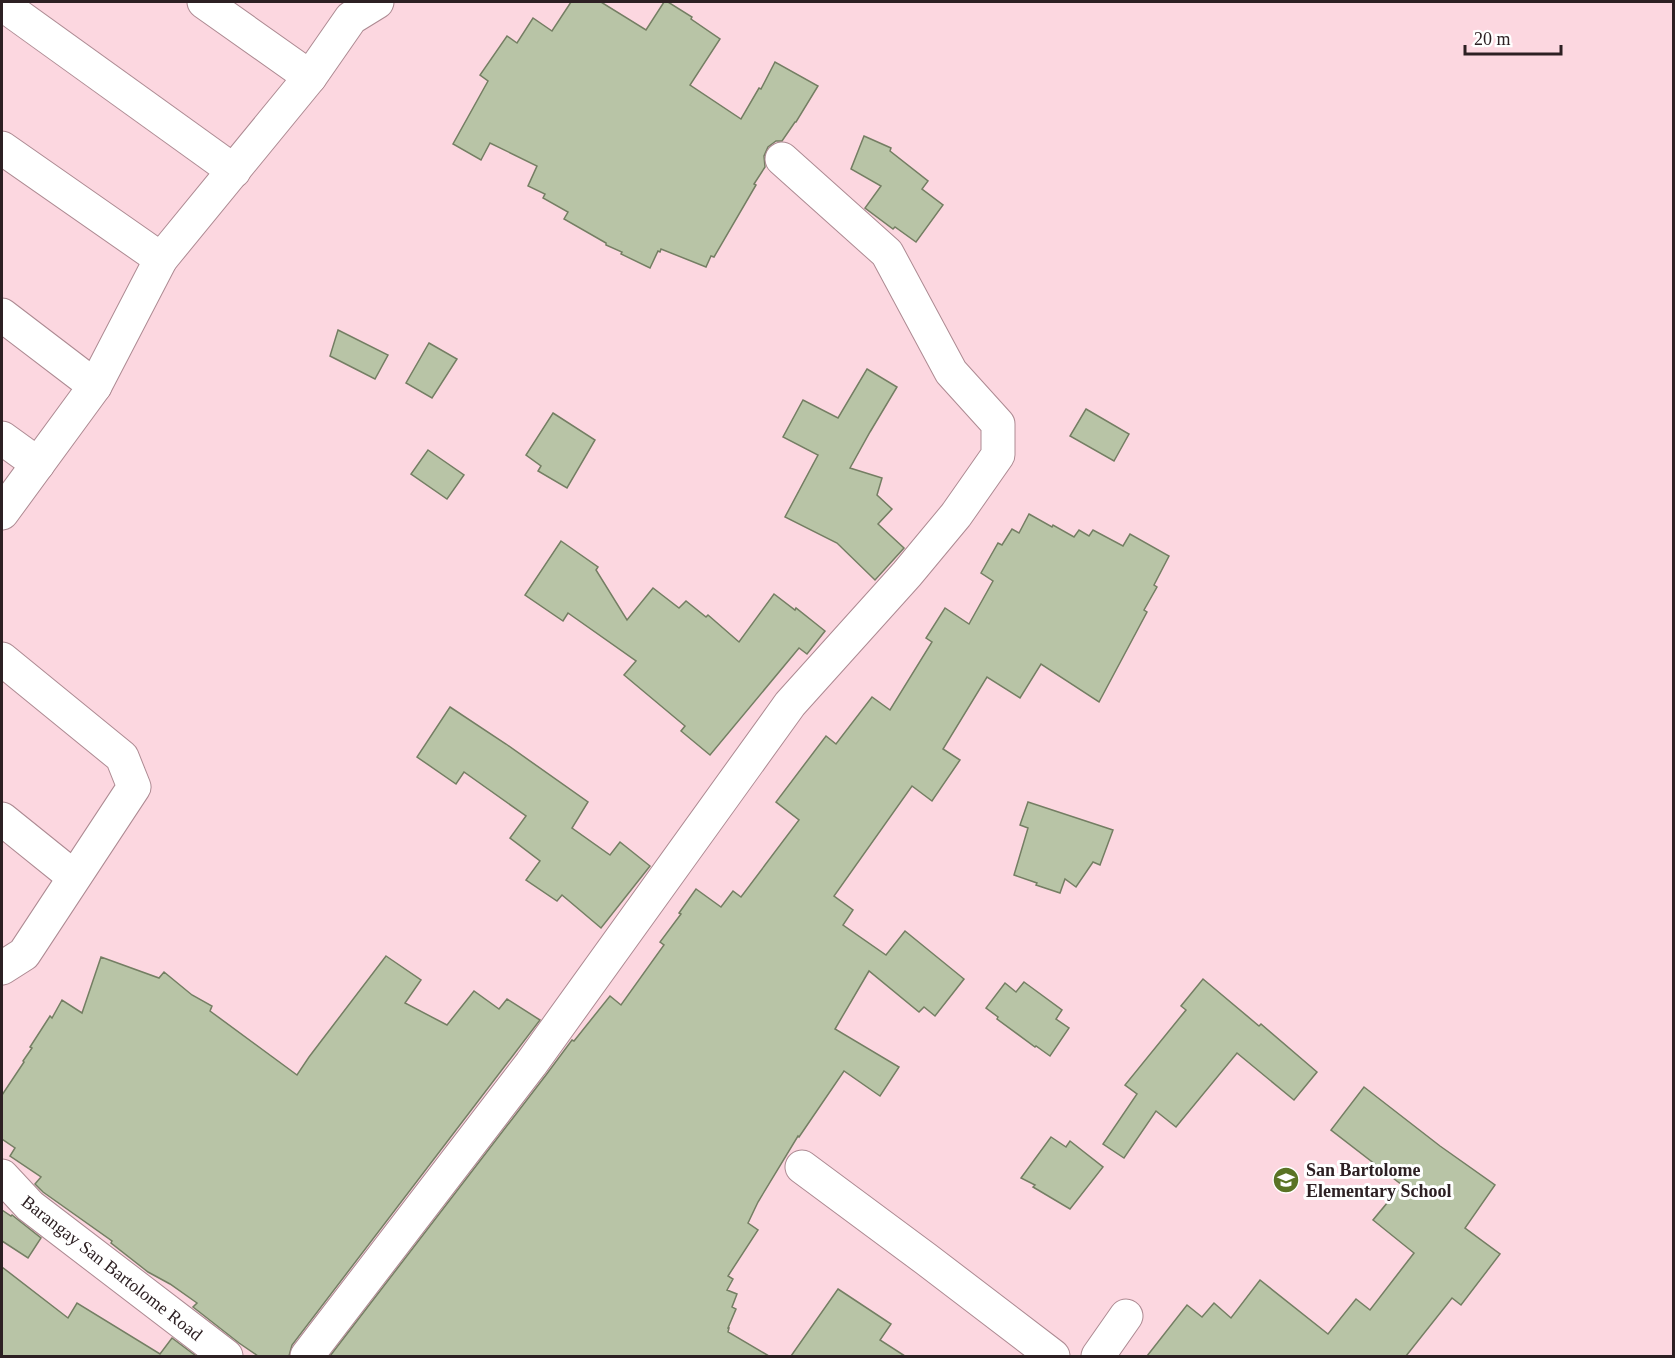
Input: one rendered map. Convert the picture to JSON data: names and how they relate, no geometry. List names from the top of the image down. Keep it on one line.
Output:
{"streets":{"street":["Barangay San Bartolome Road"]},"places":{"school or university":["San Bartolome Elementary School"]},"scale_bar":"20 m"}
